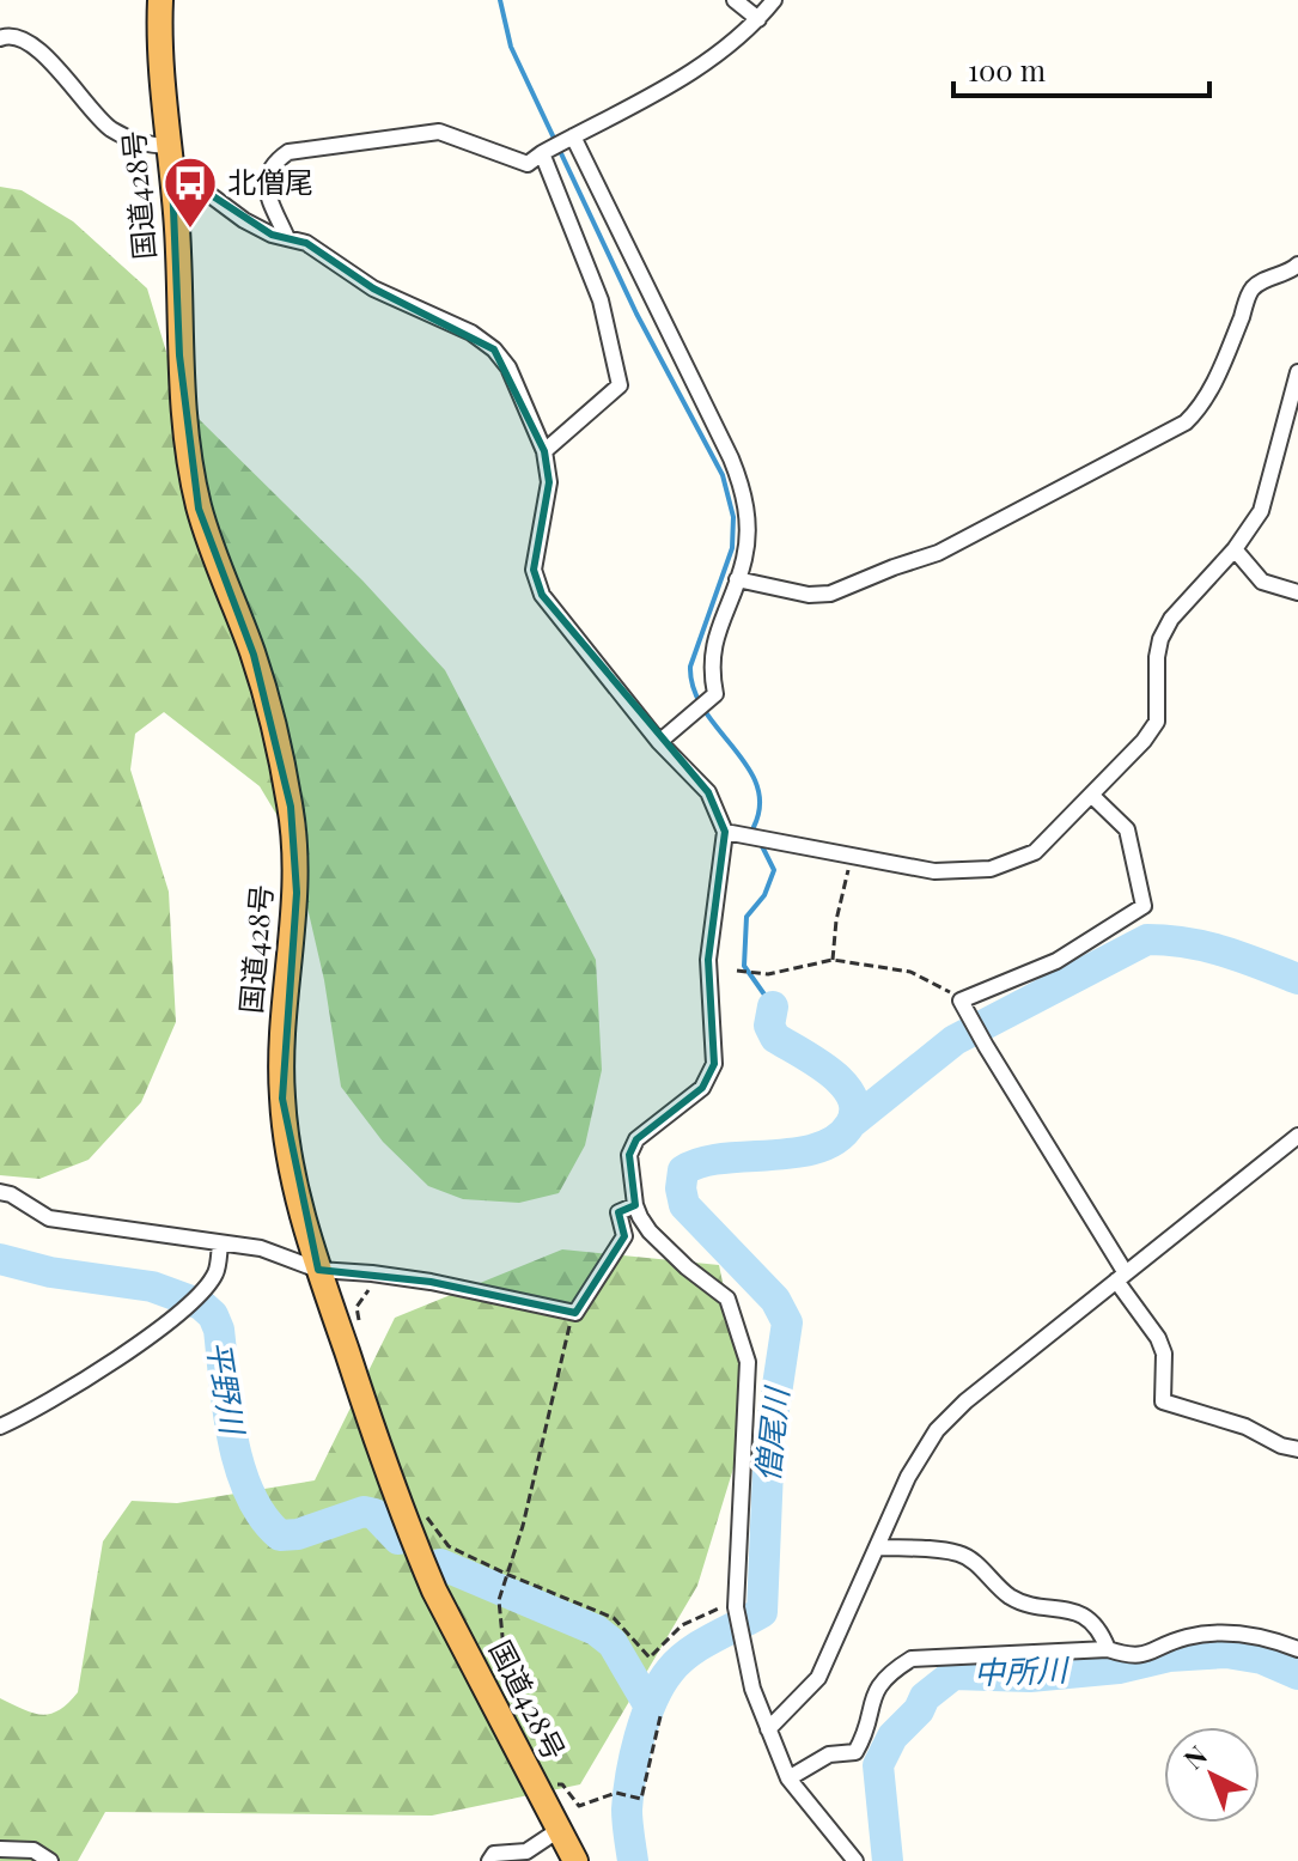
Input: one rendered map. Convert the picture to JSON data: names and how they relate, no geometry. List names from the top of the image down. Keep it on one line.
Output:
{"streets":{"highway":["国道428号"]},"water":["平野川","僧尾川","中所川"],"places":{"bus stop":["北僧尾"]},"scale_bar":"100 m","north":"top left"}
